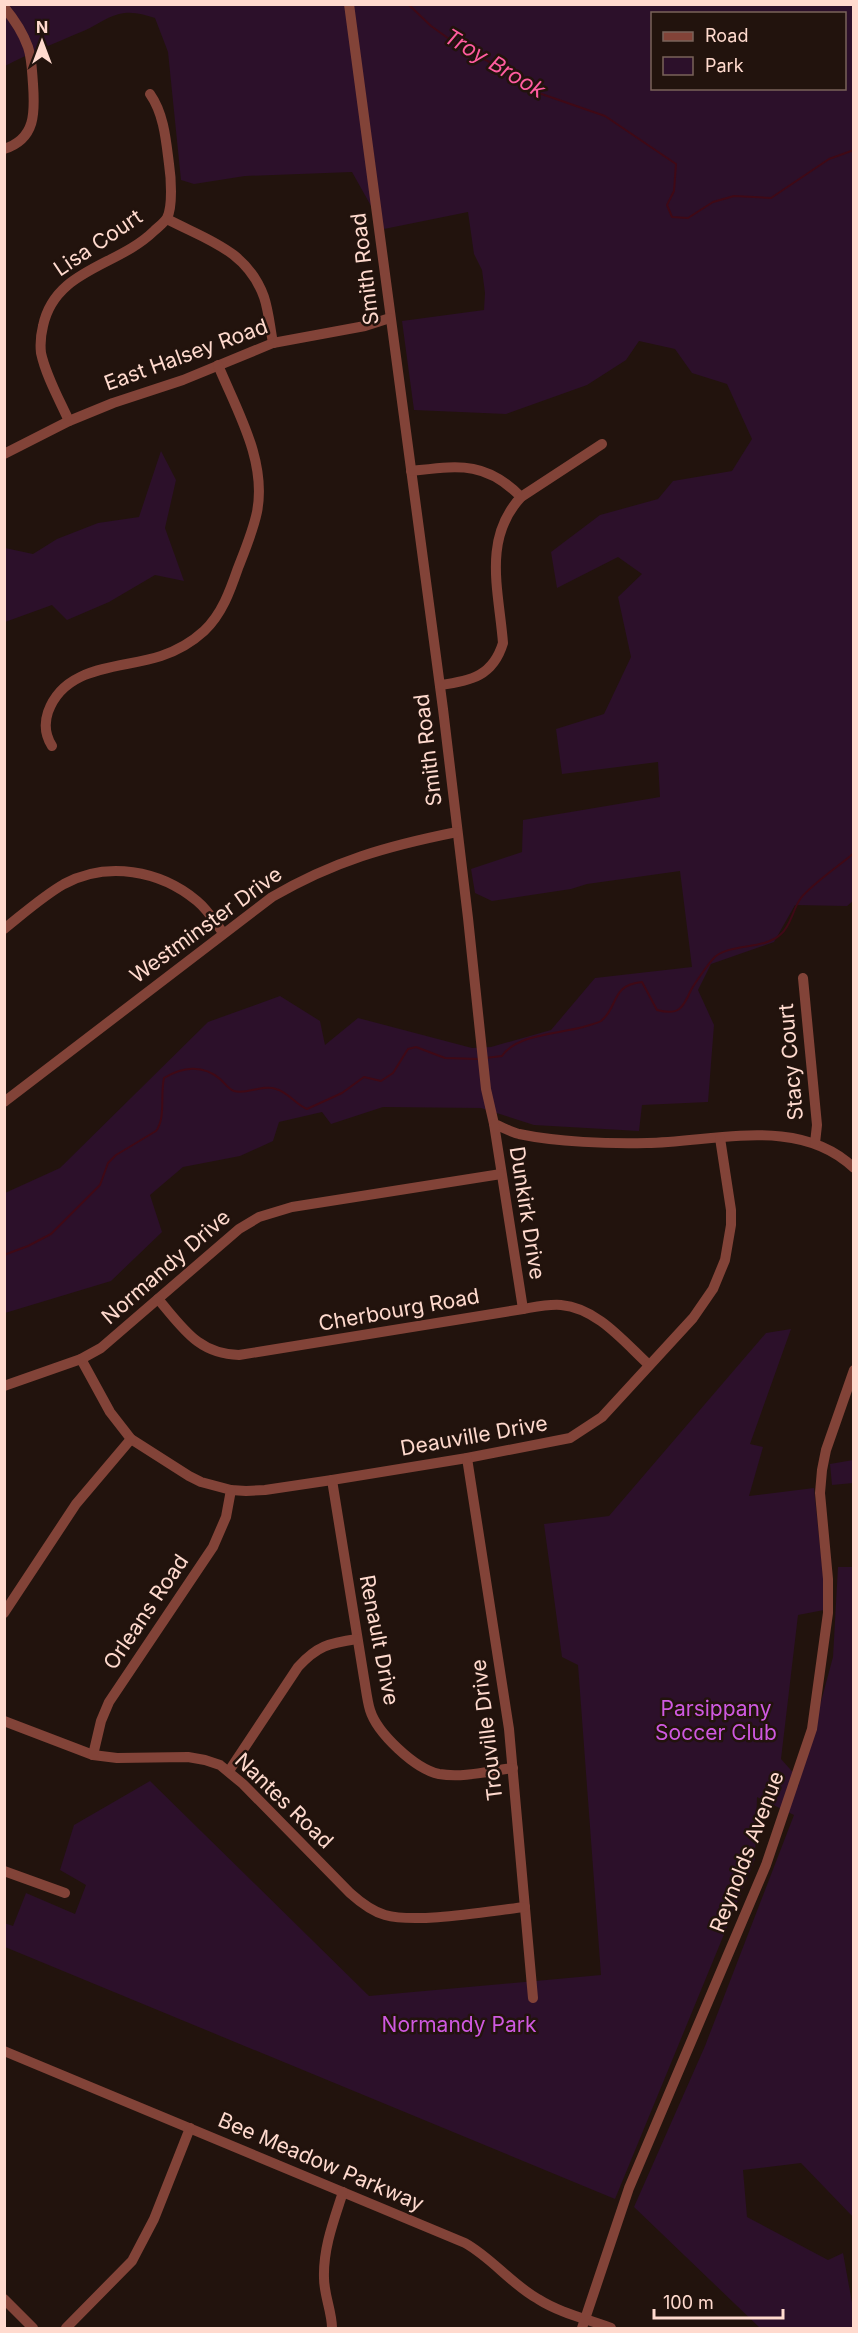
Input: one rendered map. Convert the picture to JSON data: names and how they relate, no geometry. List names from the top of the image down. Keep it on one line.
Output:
{"streets":{"street":["Lisa Court","Smith Road","East Halsey Road","Westminster Drive","Stacy Court","Dunkirk Drive","Normandy Drive","Cherbourg Road","Deauville Drive","Orleans Road","Renault Drive","Trouville Drive","Nantes Road","Reynolds Avenue","Bee Meadow Parkway"]},"crossings":[["Lisa Court","East Halsey Road"],["Smith Road","East Halsey Road"],["Smith Road","Westminster Drive"],["Smith Road","Dunkirk Drive"],["Dunkirk Drive","Normandy Drive"],["Dunkirk Drive","Cherbourg Road"],["Normandy Drive","Cherbourg Road"],["Normandy Drive","Deauville Drive"],["Cherbourg Road","Deauville Drive"],["Deauville Drive","Orleans Road"],["Deauville Drive","Renault Drive"],["Deauville Drive","Trouville Drive"],["Orleans Road","Nantes Road"],["Renault Drive","Trouville Drive"],["Trouville Drive","Nantes Road"],["Reynolds Avenue","Bee Meadow Parkway"]],"water":["Troy Brook"],"parks":["Parsippany Soccer Club","Normandy Park"],"legend":["Road","Park"],"scale_bar":"100 m","north":"top"}
